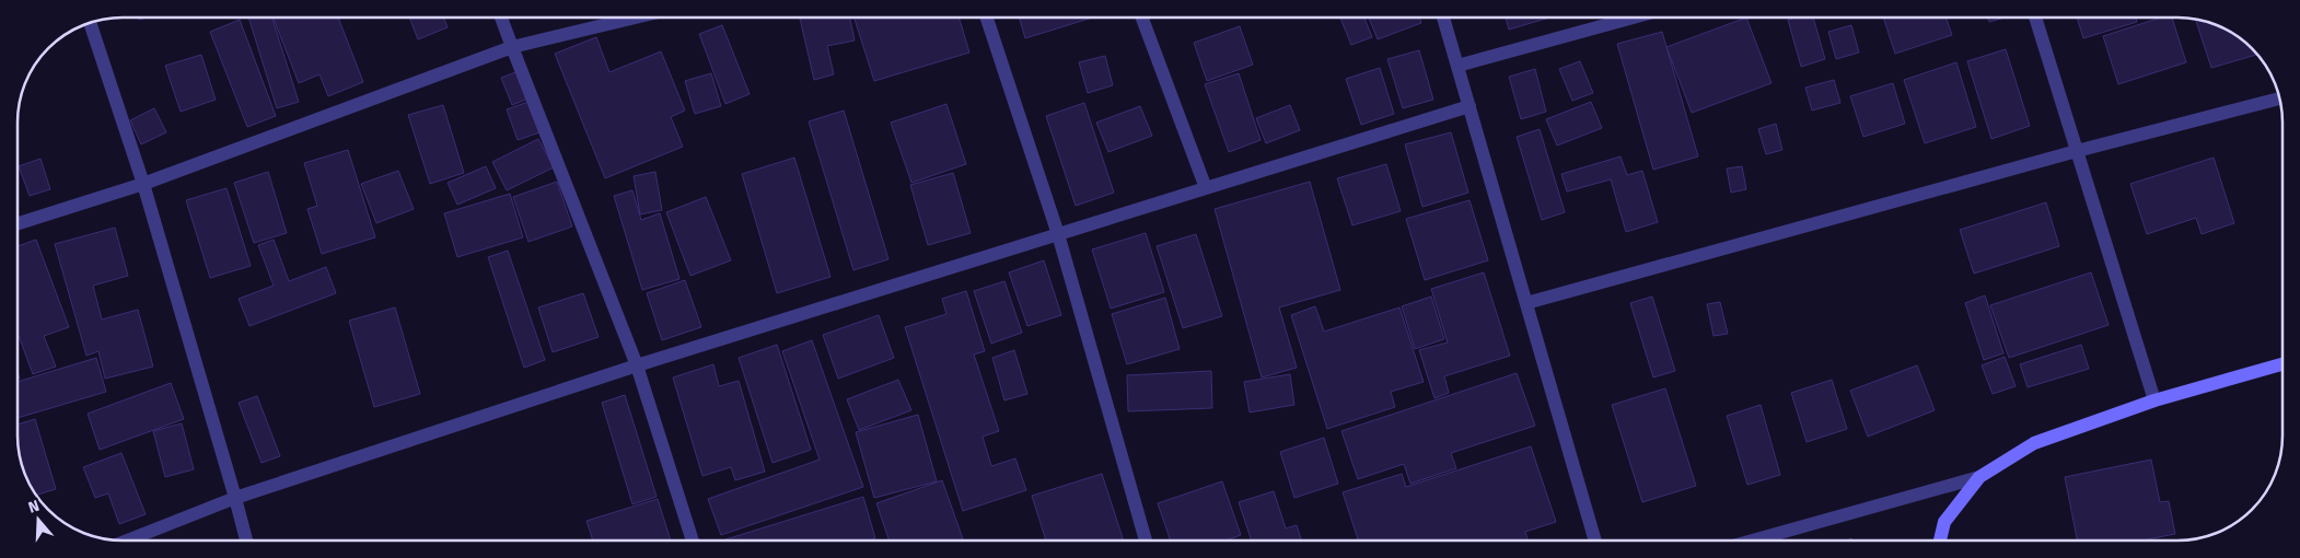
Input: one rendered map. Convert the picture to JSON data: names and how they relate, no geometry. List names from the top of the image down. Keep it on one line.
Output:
{"north":"top"}
